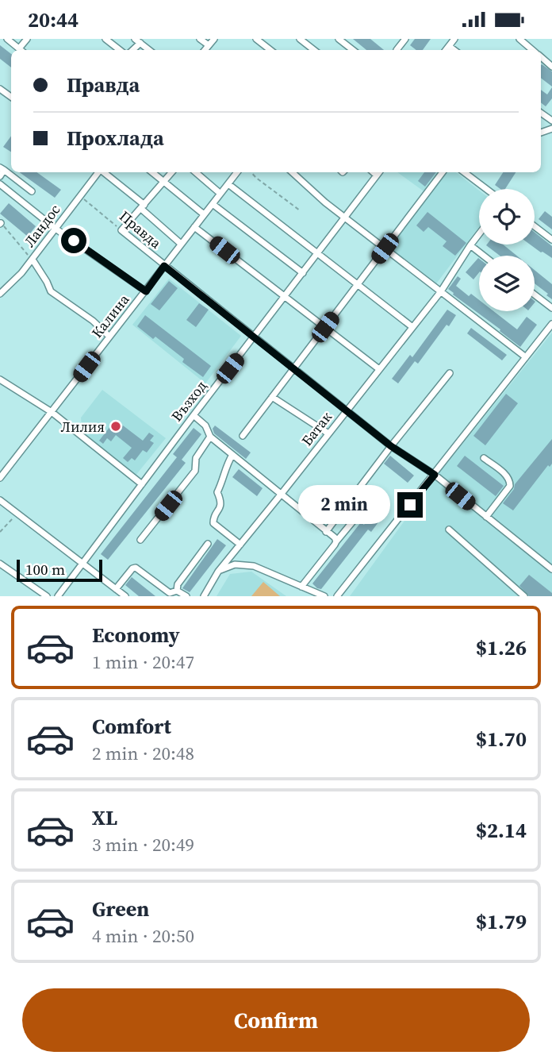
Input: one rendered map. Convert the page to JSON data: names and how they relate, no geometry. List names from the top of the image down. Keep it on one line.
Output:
{"streets":{"street":["Ландос","Правда","Калина","Възход","Батак"]},"crossings":[["Ландос","Правда"],["Правда","Калина"],["Правда","Възход"],["Правда","Батак"]],"places":["Лилия"],"scale_bar":"100 m","page":{"status":"20:44","banner":["Правда","Прохлада"],"bubble":"2 min","scale":"100 m","list":[{"name":"Economy","note":"1 min · 20:47","value":"$1.26"},{"name":"Comfort","note":"2 min · 20:48","value":"$1.70"},{"name":"XL","note":"3 min · 20:49","value":"$2.14"},{"name":"Green","note":"4 min · 20:50","value":"$1.79"}],"buttons":"Confirm"}}
